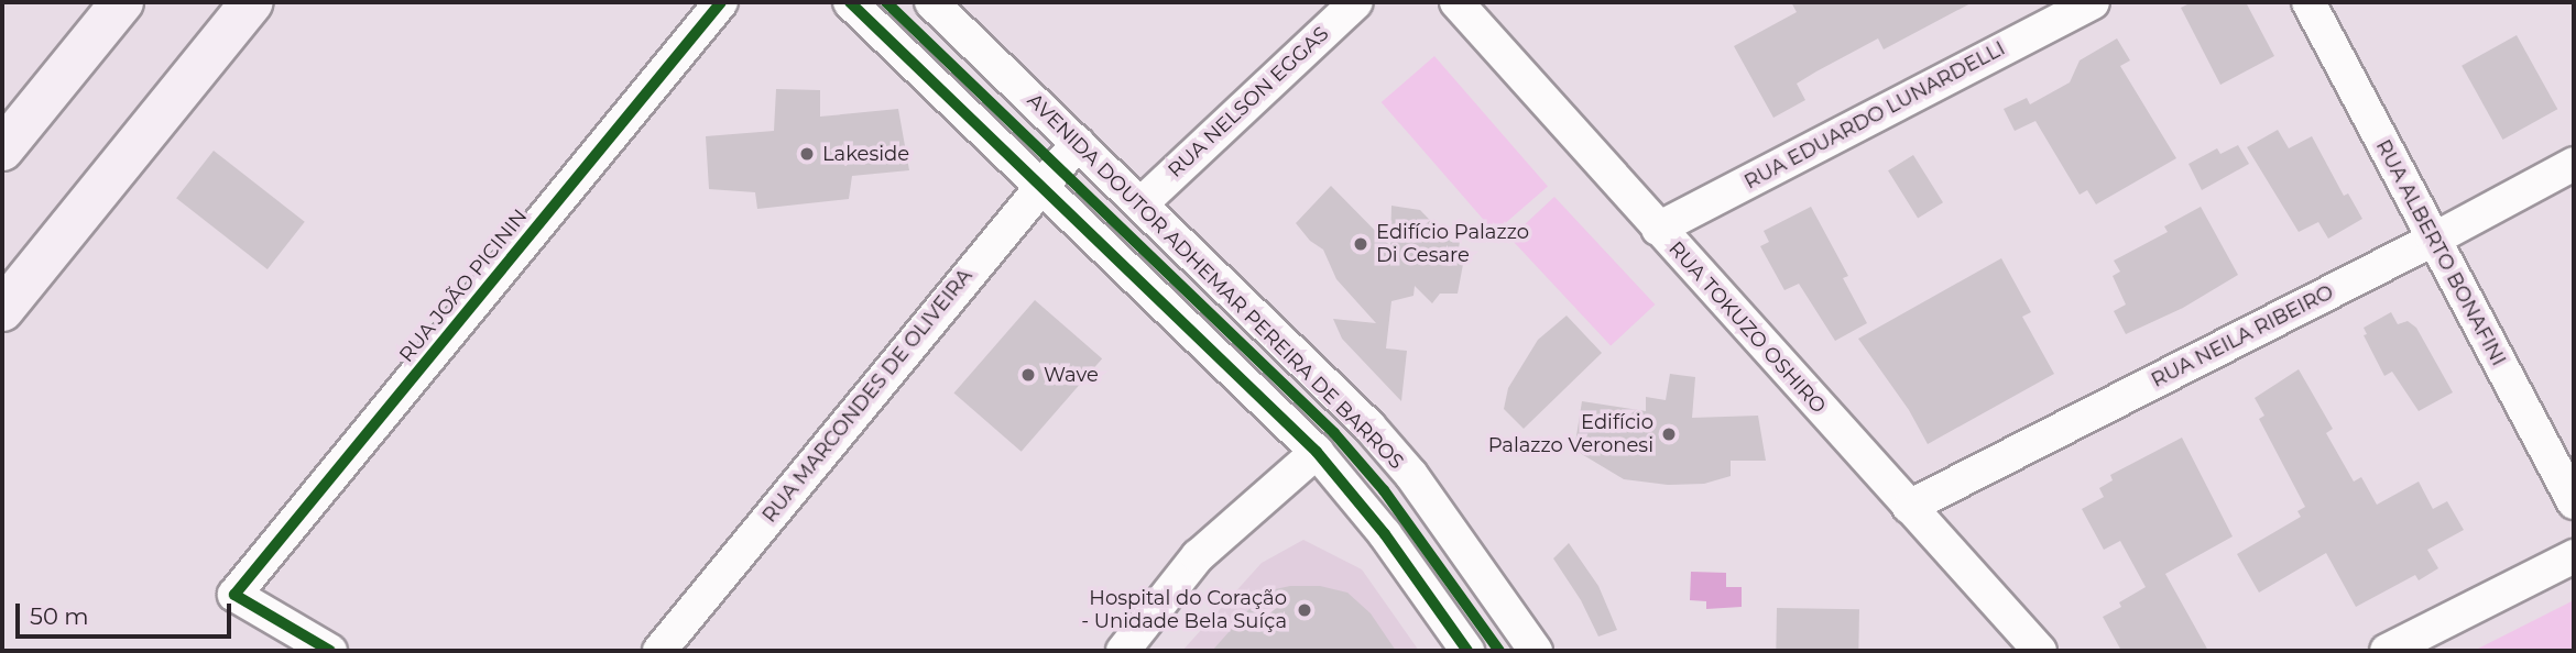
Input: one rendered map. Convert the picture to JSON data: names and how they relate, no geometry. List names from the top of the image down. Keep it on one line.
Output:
{"streets":{"street":["RUA NELSON EGGAS","RUA EDUARDO LUNARDELLI","RUA ALBERTO BONAFINI","AVENIDA DOUTOR ADHEMAR PEREIRA DE BARROS","RUA JOÃO PICININ","RUA TOKUZO OSHIRO","RUA NEILA RIBEIRO","RUA MARCONDES DE OLIVEIRA"]},"crossings":[["RUA NELSON EGGAS","AVENIDA DOUTOR ADHEMAR PEREIRA DE BARROS"],["RUA EDUARDO LUNARDELLI","RUA TOKUZO OSHIRO"],["RUA ALBERTO BONAFINI","RUA NEILA RIBEIRO"],["AVENIDA DOUTOR ADHEMAR PEREIRA DE BARROS","RUA MARCONDES DE OLIVEIRA"],["RUA TOKUZO OSHIRO","RUA NEILA RIBEIRO"]],"places":["Lakeside","Edifício Palazzo Di Cesare","Wave","Edifício Palazzo Veronesi","Hospital do Coração - Unidade Bela Suíça"],"scale_bar":"50 m"}
